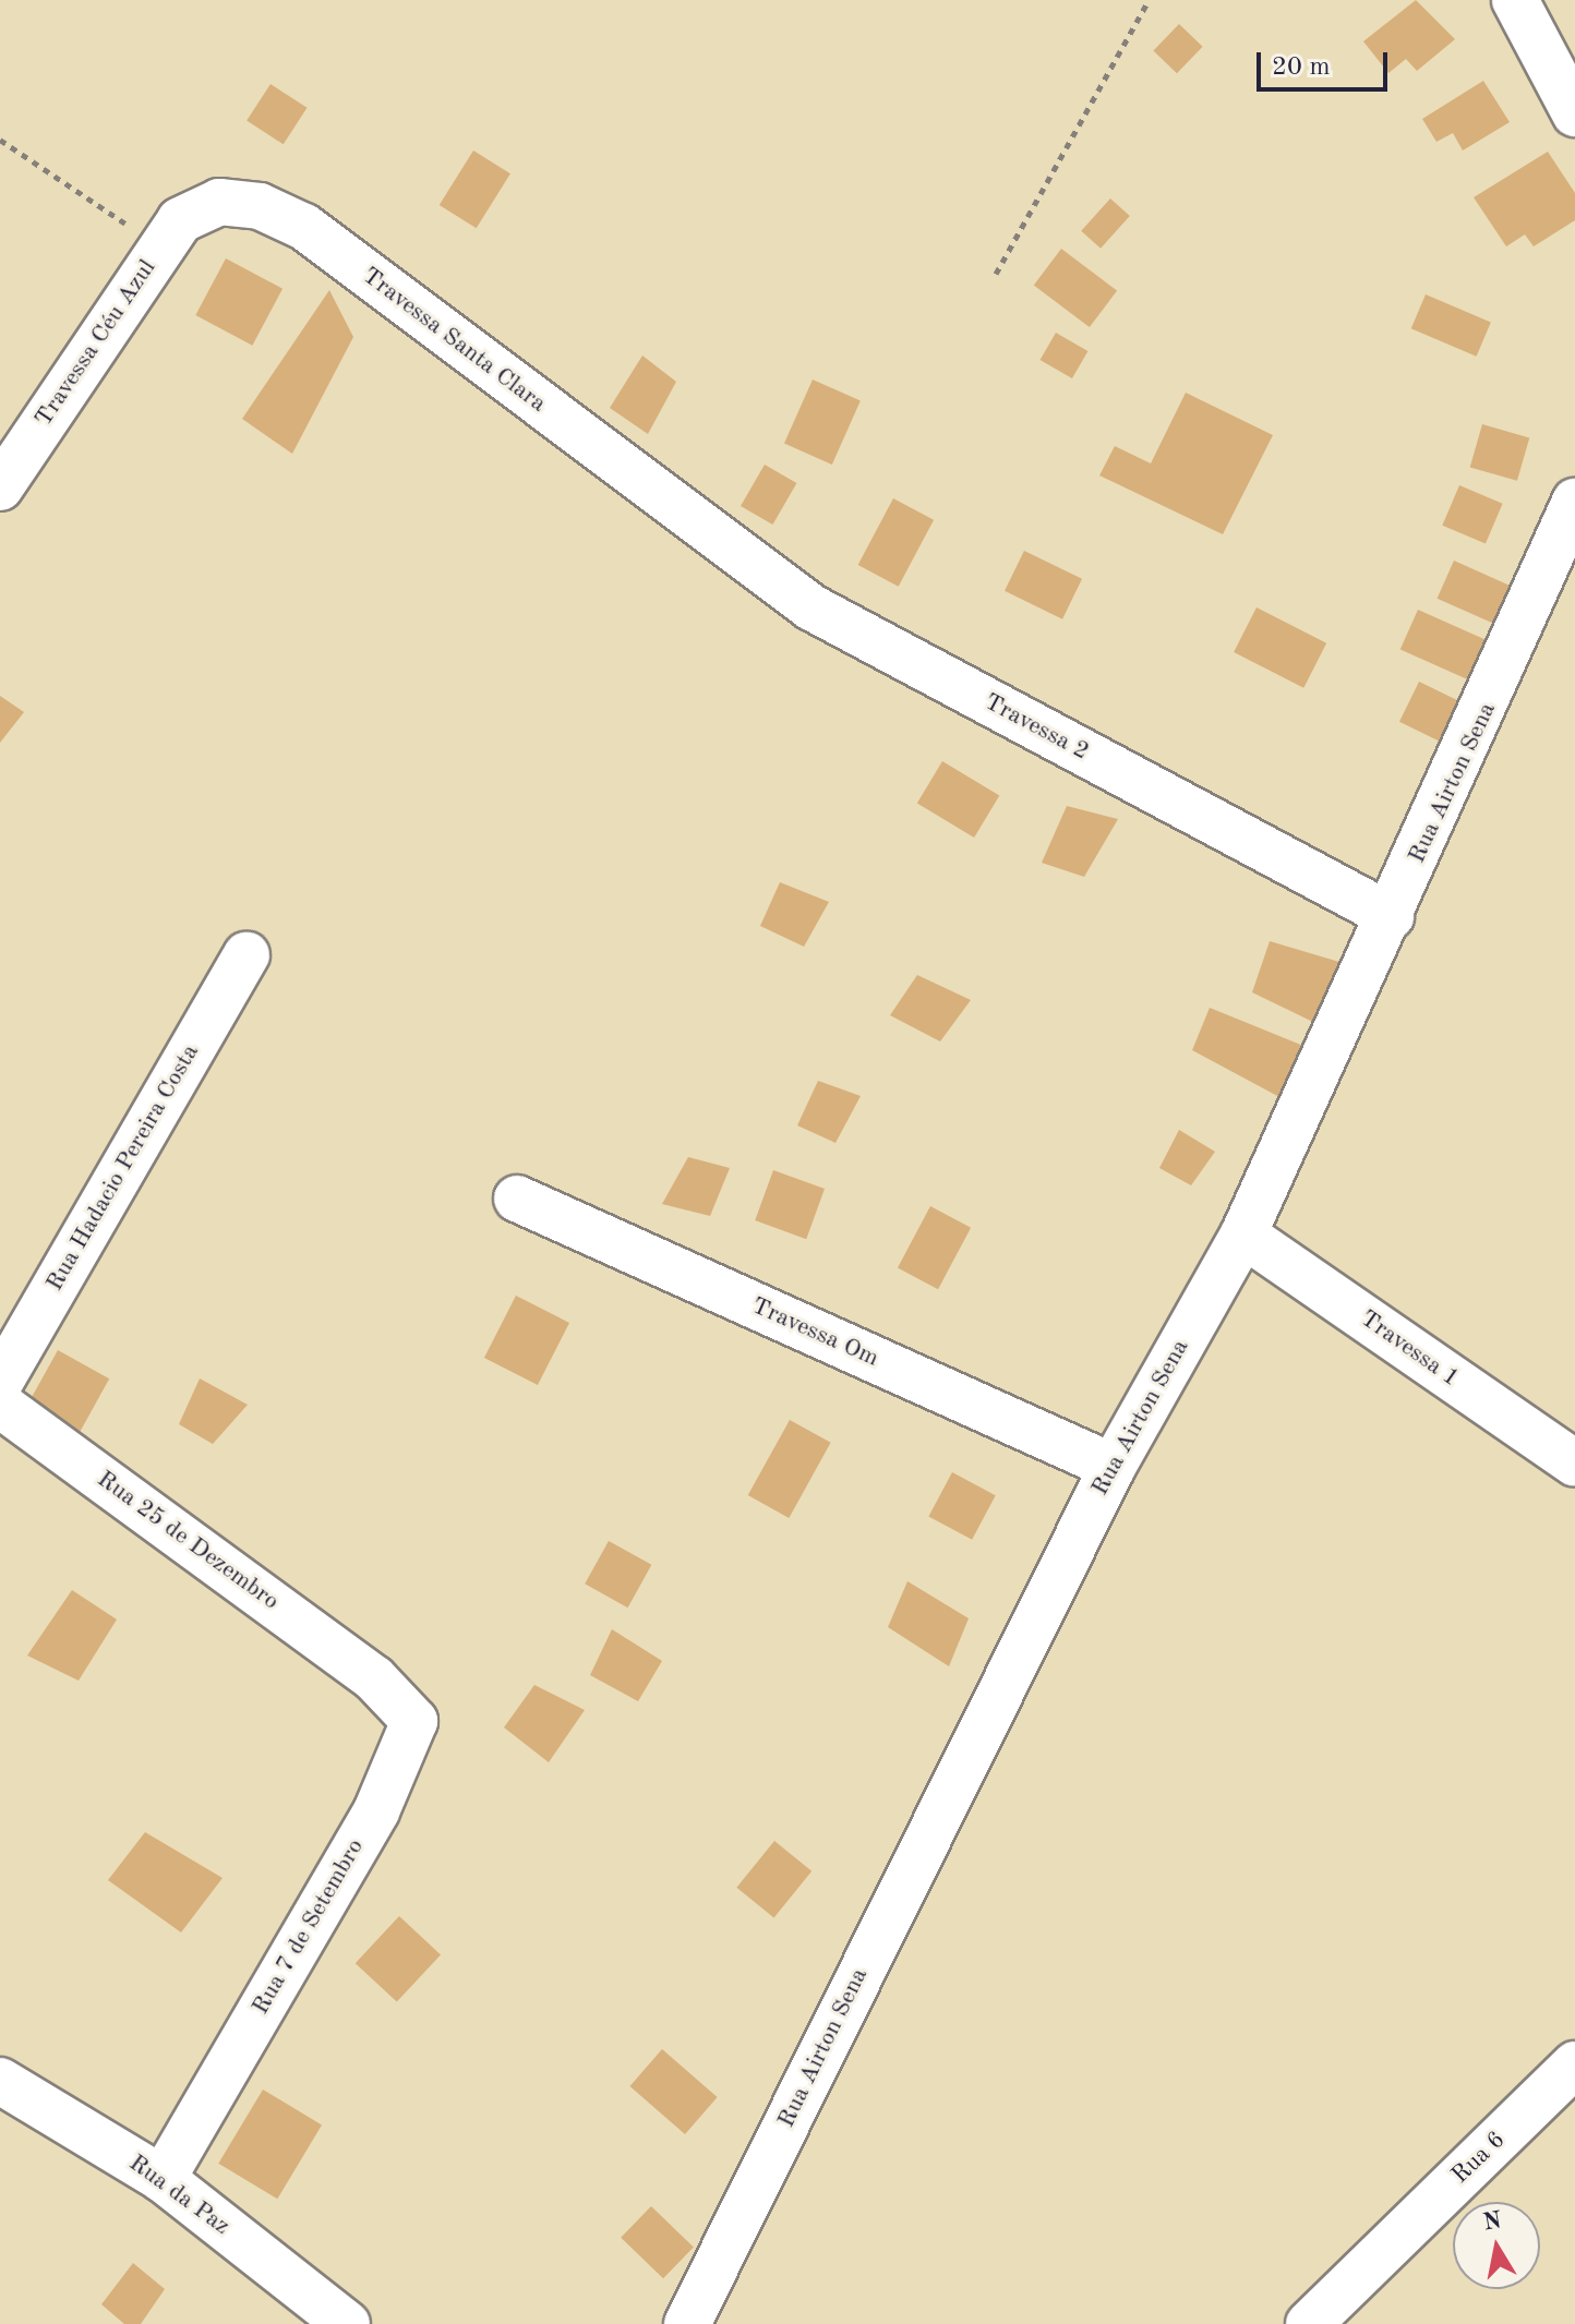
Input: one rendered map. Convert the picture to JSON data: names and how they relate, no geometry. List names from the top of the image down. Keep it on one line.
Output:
{"streets":{"street":["Travessa Santa Clara","Travessa Céu Azul","Travessa 2","Rua Airton Sena","Rua Hadacio Pereira Costa","Travessa Om","Travessa 1","Rua 25 de Dezembro","Rua 7 de Setembro","Rua 6","Rua da Paz"]},"crossings":[["Travessa Santa Clara","Travessa Céu Azul"],["Travessa Santa Clara","Travessa 2"],["Travessa 2","Rua Airton Sena"],["Rua Airton Sena","Travessa Om"],["Rua Airton Sena","Travessa 1"],["Rua 25 de Dezembro","Rua 7 de Setembro"],["Rua 7 de Setembro","Rua da Paz"]],"scale_bar":"20 m","north":"top"}
